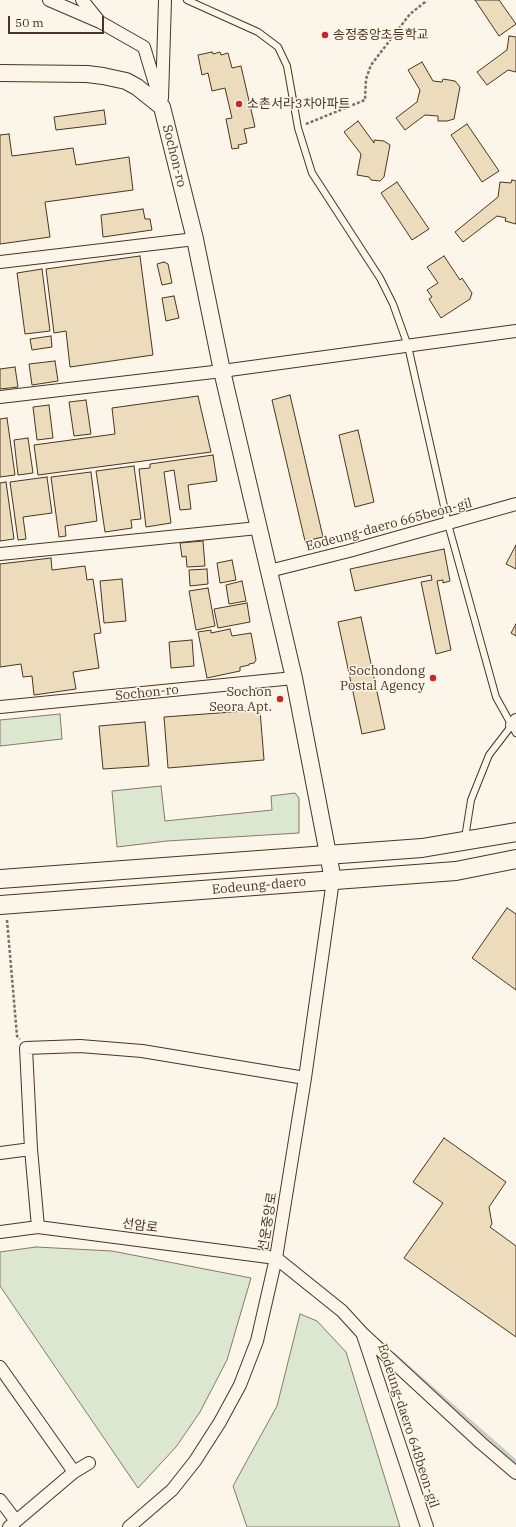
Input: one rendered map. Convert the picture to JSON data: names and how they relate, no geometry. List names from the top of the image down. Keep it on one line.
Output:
{"streets":{"main road":["Eodeung-daero"],"street":["Sochon-ro","Eodeung-daero 665beon-gil","선운중앙로","선암로","Eodeung-daero 648beon-gil"]},"crossings":[["Sochon-ro","Eodeung-daero 665beon-gil"],["Sochon-ro","Eodeung-daero"],["Sochon-ro","선운중앙로"],["Eodeung-daero","선운중앙로"],["선운중앙로","선암로"]],"places":["송정중앙초등학교","소촌서라3차아파트","Sochondong Postal Agency","Sochon Seora Apt."],"scale_bar":"50 m"}
